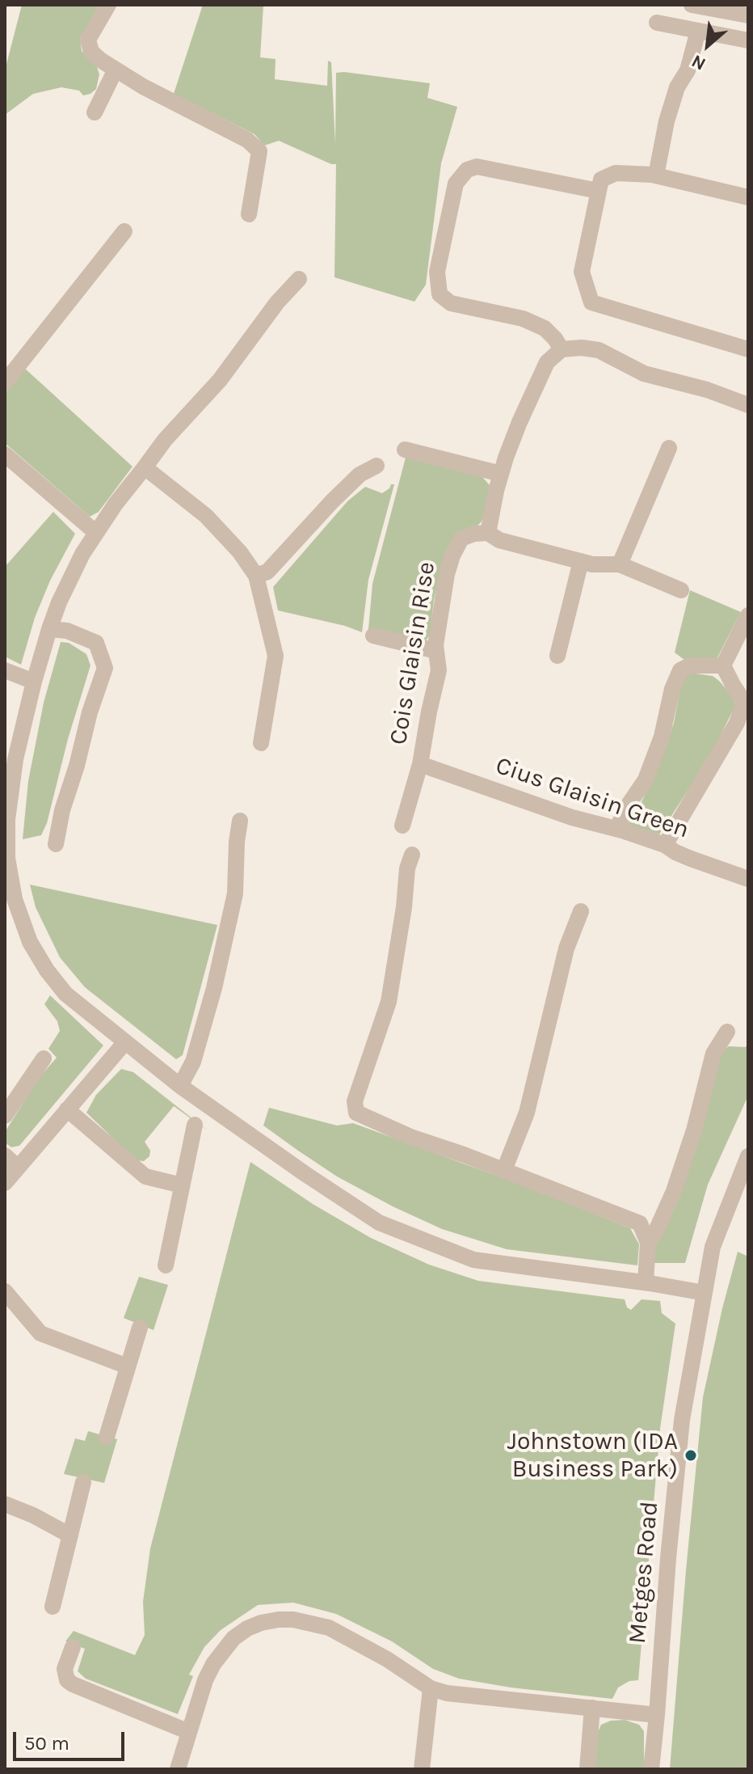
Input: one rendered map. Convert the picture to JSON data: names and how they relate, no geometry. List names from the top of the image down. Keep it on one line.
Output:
{"streets":{"street":["Cois Glaisin Rise","Cius Glaisin Green","Metges Road"]},"crossings":[["Cois Glaisin Rise","Cius Glaisin Green"]],"places":["Johnstown (IDA Business Park)"],"scale_bar":"50 m","north":"bottom left"}
